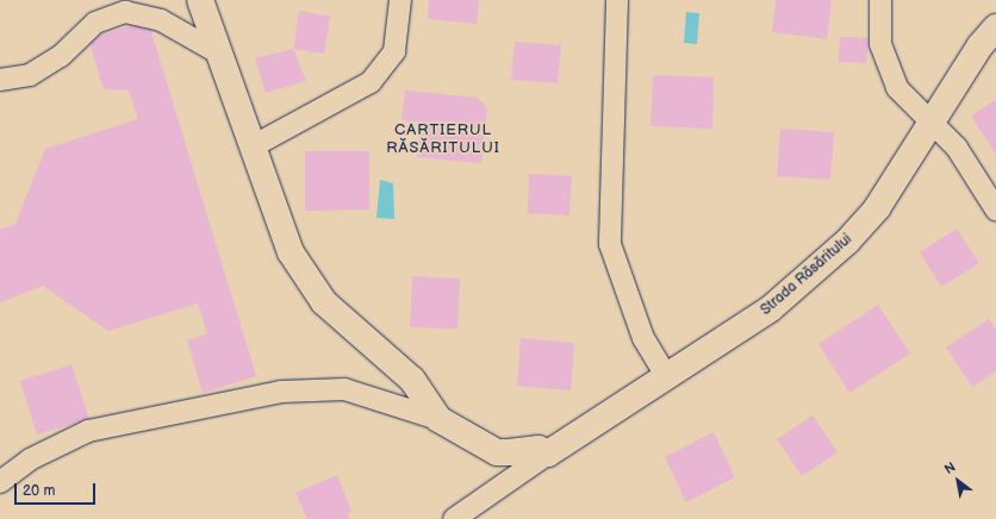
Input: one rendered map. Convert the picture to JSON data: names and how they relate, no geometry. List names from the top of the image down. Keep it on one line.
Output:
{"streets":{"street":["Strada Răsăritului"]},"districts":["CARTIERUL RĂSĂRITULUI"],"scale_bar":"20 m","north":"top left"}
